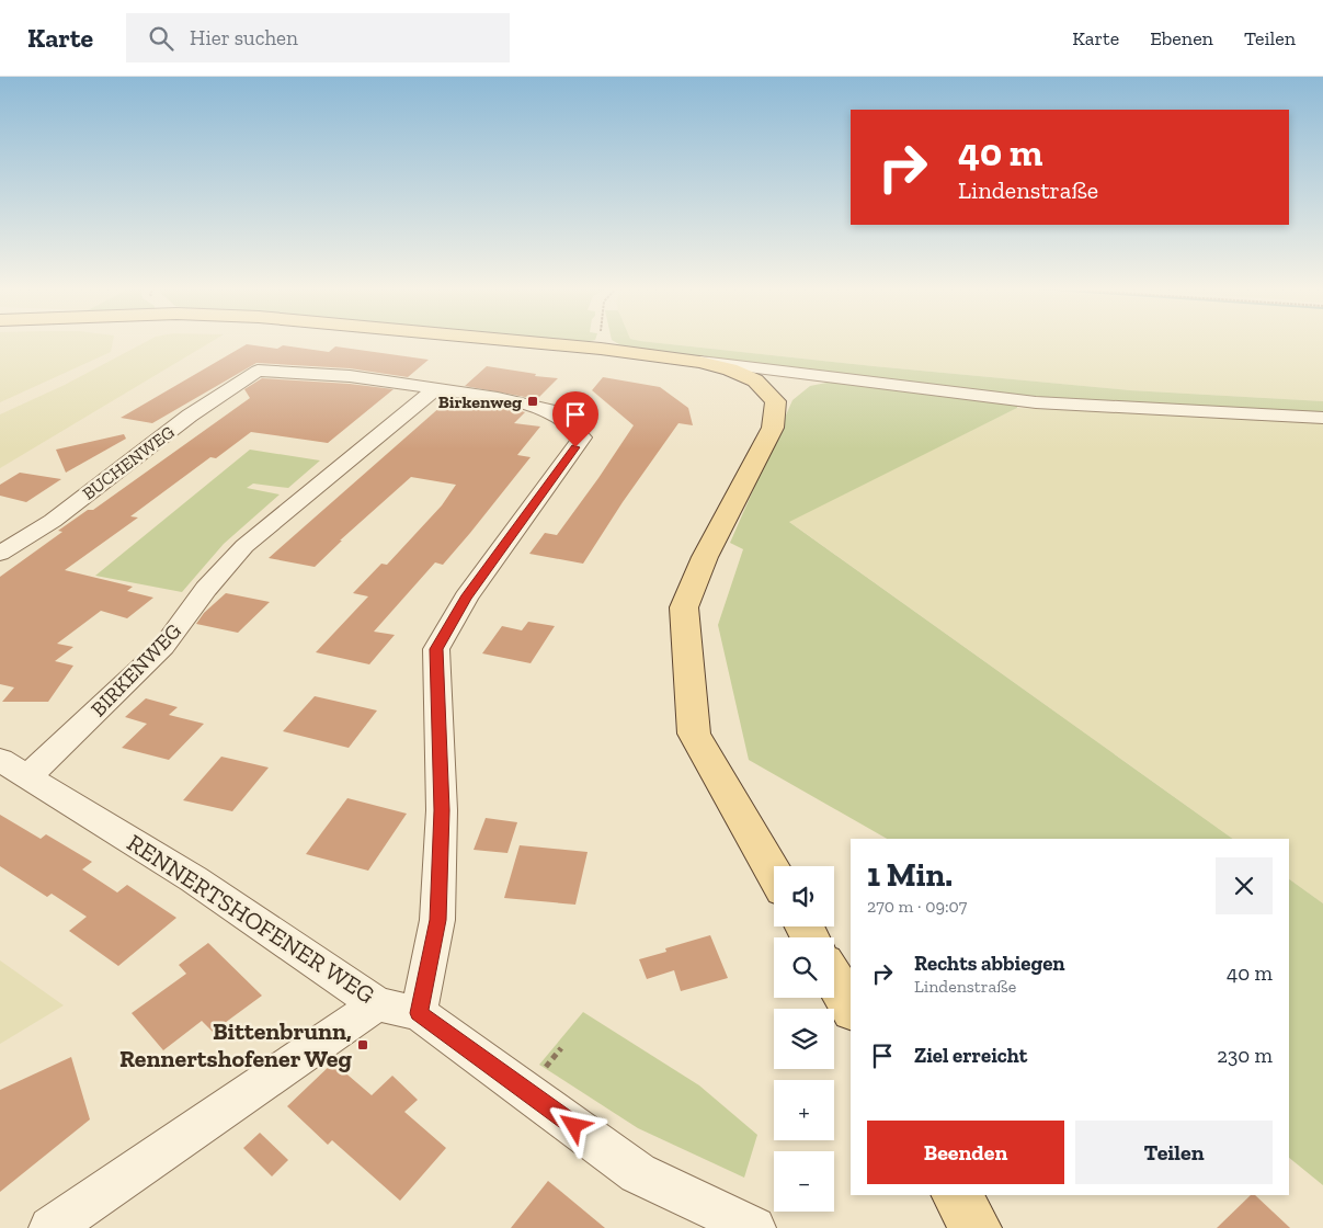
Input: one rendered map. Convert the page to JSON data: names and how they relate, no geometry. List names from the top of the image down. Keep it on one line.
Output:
{"streets":{"street":["BUCHENWEG","BIRKENWEG","RENNERTSHOFENER WEG"]},"crossings":[["BUCHENWEG","BIRKENWEG"],["BIRKENWEG","RENNERTSHOFENER WEG"]],"places":{"transit":["Birkenweg","Bittenbrunn, Rennertshofener Weg"]},"page":{"header":"Karte","search":"Hier suchen","nav":["Karte","Ebenen","Teilen"],"turn":["40 m","Lindenstraße"],"heading":["1 Min.","270 m · 09:07"],"map_buttons":["+","−"],"list":[{"name":"Rechts abbiegen","note":"Lindenstraße","value":"40 m"},{"name":"Ziel erreicht","value":"230 m"}],"buttons":["Beenden","Teilen"]}}
